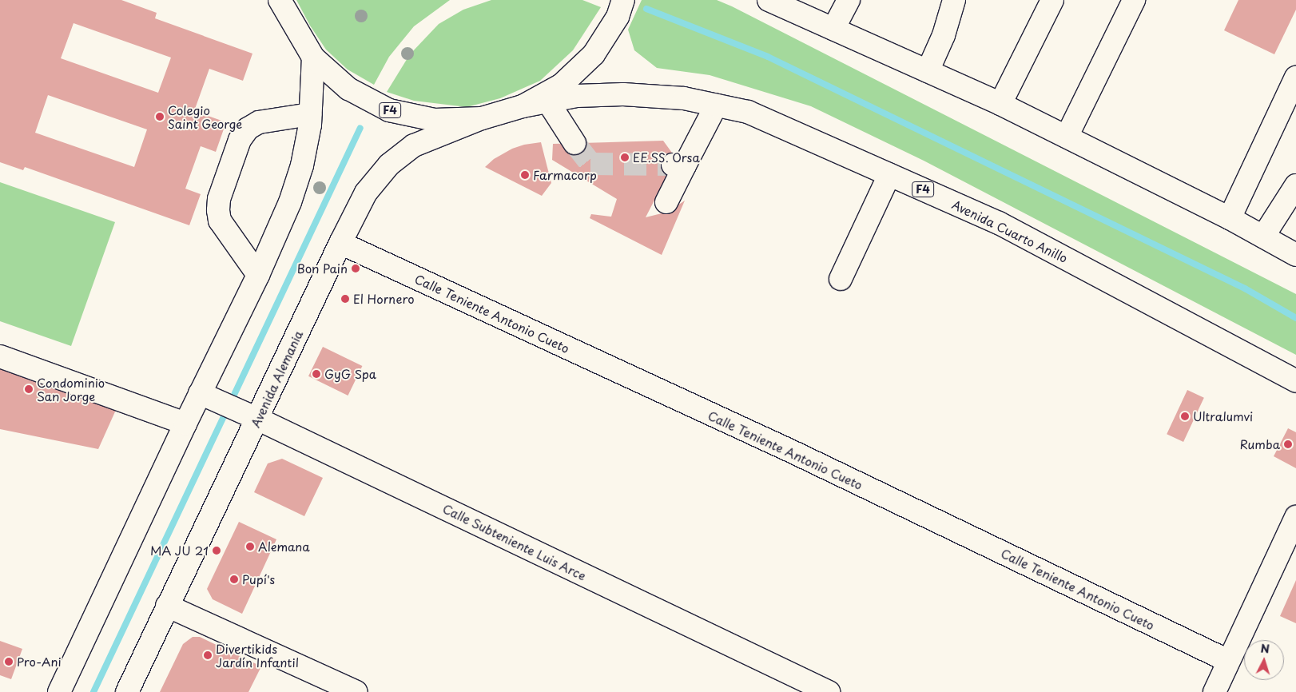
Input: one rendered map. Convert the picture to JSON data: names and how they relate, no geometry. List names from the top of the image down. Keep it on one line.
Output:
{"streets":{"main road":["F4","Avenida Cuarto Anillo","Calle Teniente Antonio Cueto","Avenida Alemania","Calle Subteniente Luis Arce"]},"crossings":[["F4","Avenida Cuarto Anillo"],["F4","Avenida Alemania"],["Calle Teniente Antonio Cueto","Avenida Alemania"],["Avenida Alemania","Calle Subteniente Luis Arce"]],"places":["Colegio Saint George","EE.SS. Orsa","Farmacorp","Bon Pain","El Hornero","GyG Spa","Condominio San Jorge","Ultralumvi","Rumba","Alemana","MA JU 21","Pupí's","Divertikids Jardín Infantil","Pro-Ani"],"north":"top"}
